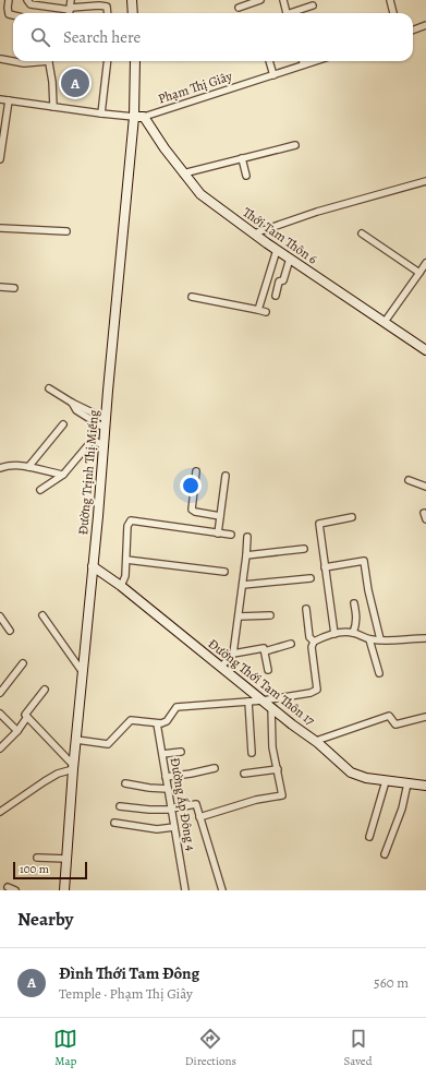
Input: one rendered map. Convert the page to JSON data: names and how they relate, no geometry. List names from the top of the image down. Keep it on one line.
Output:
{"streets":{"main road":["Thới Tam Thôn 6","Đường Trịnh Thị Miếng","Đường Thới Tam Thôn 17"],"street":["Phạm Thị Giây","Đường Ấp Đông 4"]},"crossings":[["Phạm Thị Giây","Thới Tam Thôn 6"],["Đường Trịnh Thị Miếng","Đường Thới Tam Thôn 17"]],"scale_bar":"100 m","page":{"search":"Search here","pins":"A","scale":"100 m","heading":"Nearby","list":[{"mark":"A","name":"Đình Thới Tam Đông","note":"Temple · Phạm Thị Giây","value":"560 m"}],"nav":["Map","Directions","Saved"]}}
